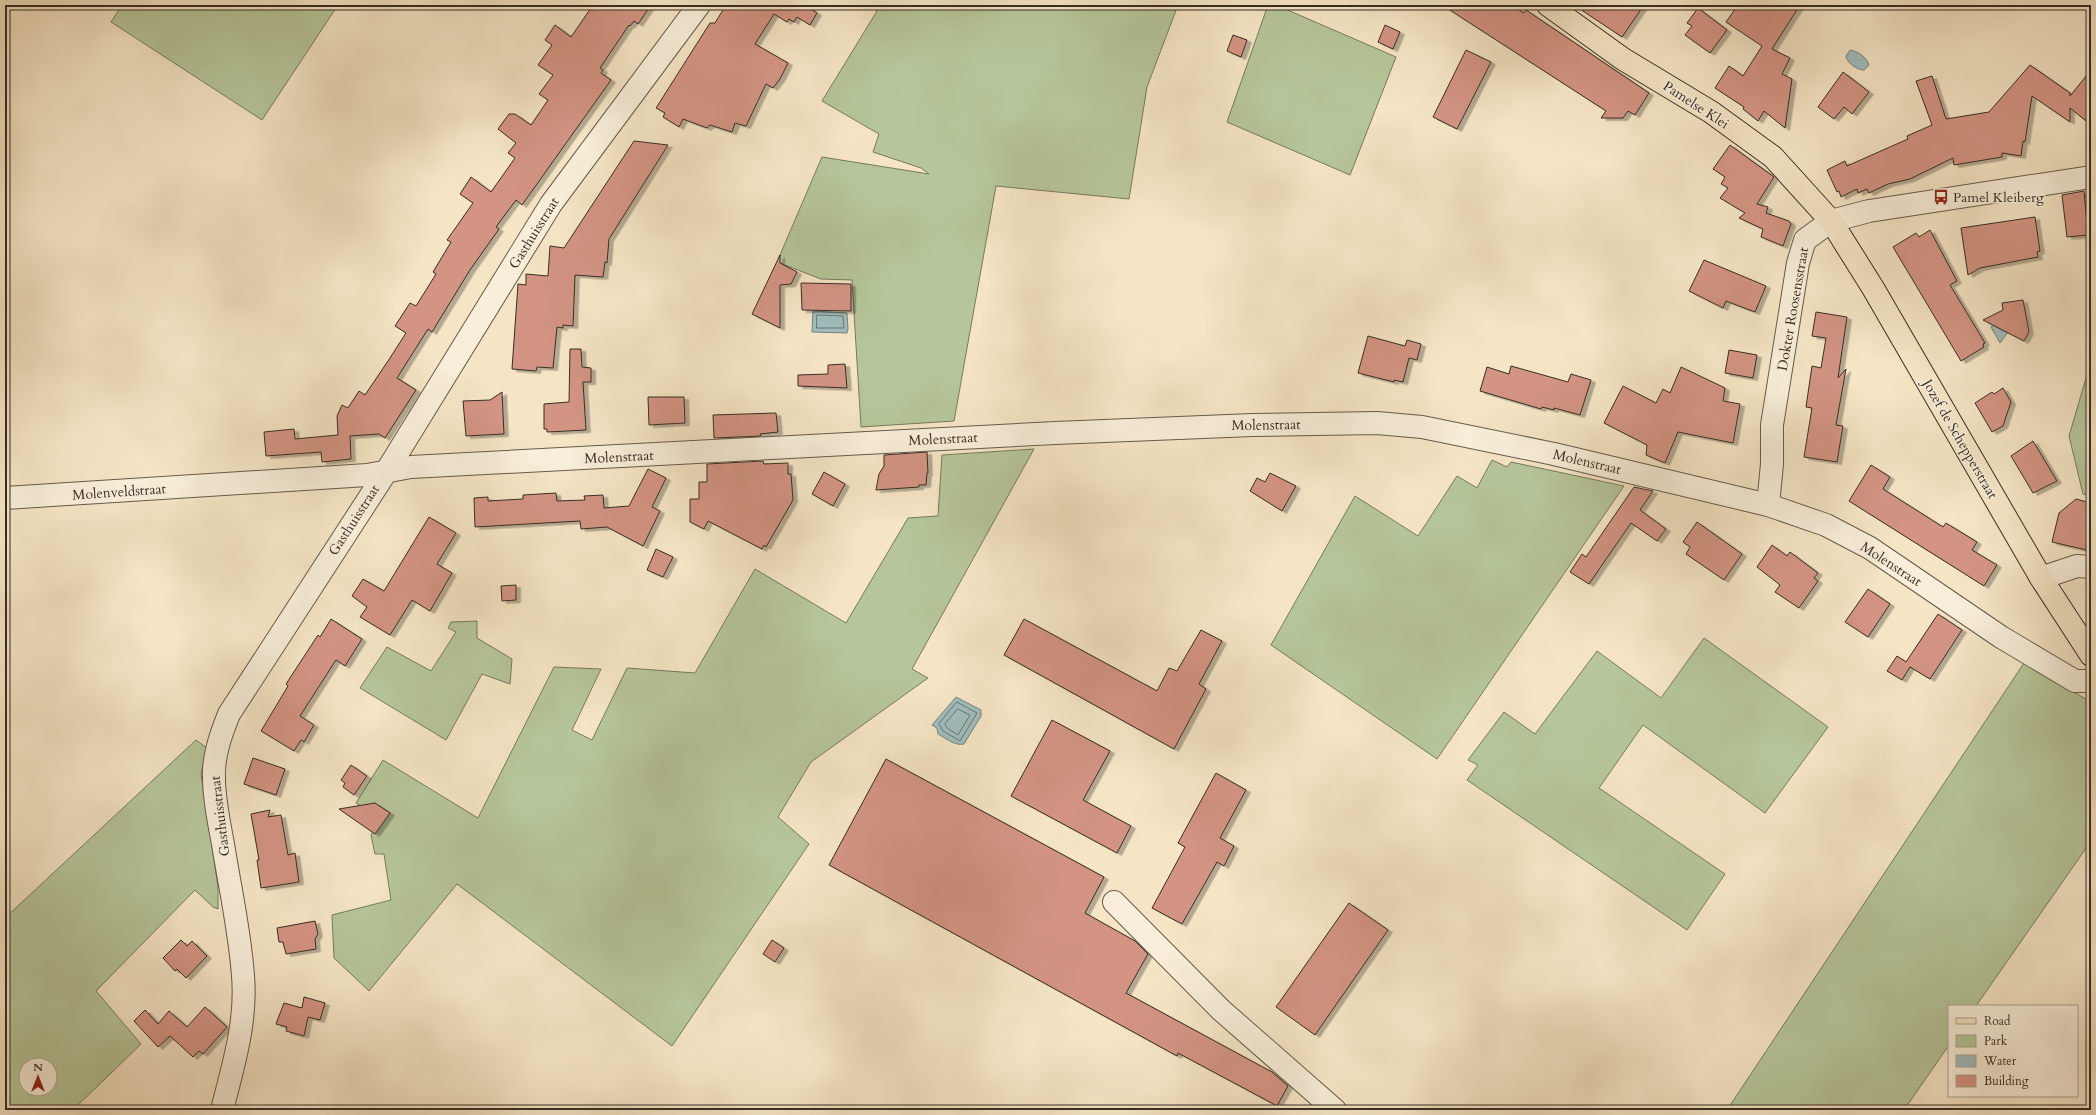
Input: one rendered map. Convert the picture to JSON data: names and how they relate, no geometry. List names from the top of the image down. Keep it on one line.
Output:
{"streets":{"main road":["Pamelse Klei","Jozef de Schepperstraat"],"street":["Gasthuisstraat","Dokter Roosensstraat","Molenstraat","Molenveldstraat"]},"crossings":[["Pamelse Klei","Dokter Roosensstraat"],["Pamelse Klei","Jozef de Schepperstraat"],["Gasthuisstraat","Molenstraat"],["Gasthuisstraat","Molenveldstraat"],["Dokter Roosensstraat","Molenstraat"],["Dokter Roosensstraat","Jozef de Schepperstraat"]],"places":{"bus stop":["Pamel Kleiberg"]},"legend":["Road","Park","Water","Building"],"north":"top"}
